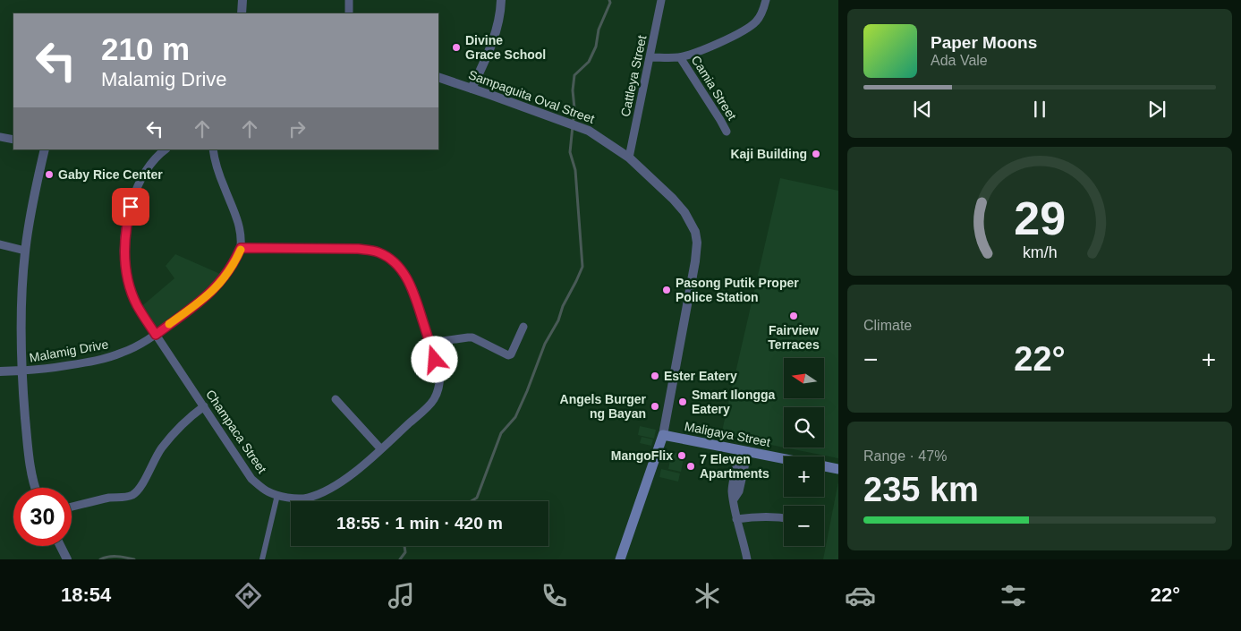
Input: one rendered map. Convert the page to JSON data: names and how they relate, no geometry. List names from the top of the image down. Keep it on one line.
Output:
{"streets":{"main road":["Sampaguita Oval Street","Maligaya Street"],"street":["Cattleya Street","Camia Street","Malamig Drive","Champaca Street"]},"crossings":[["Cattleya Street","Camia Street"],["Cattleya Street","Sampaguita Oval Street"],["Sampaguita Oval Street","Maligaya Street"],["Malamig Drive","Champaca Street"]],"places":["Divine Grace School","Kaji Building","Gaby Rice Center","Pasong Putik Proper Police Station","Fairview Terraces","Ester Eatery","Smart Ilongga Eatery","Angels Burger ng Bayan","MangoFlix","7 Eleven Apartments"],"north":"left","page":{"turn":["210 m","Malamig Drive"],"song":["Paper Moons","Ada Vale"],"tile":["Climate",["Range · 47%","235 km"]],"heat":["−","22°","+"],"map_buttons":["+","−"],"limit":"30","trip":"18:55 · 1 min · 420 m","tabs":["18:54","22°"],"gauge":["29","km/h"]}}
